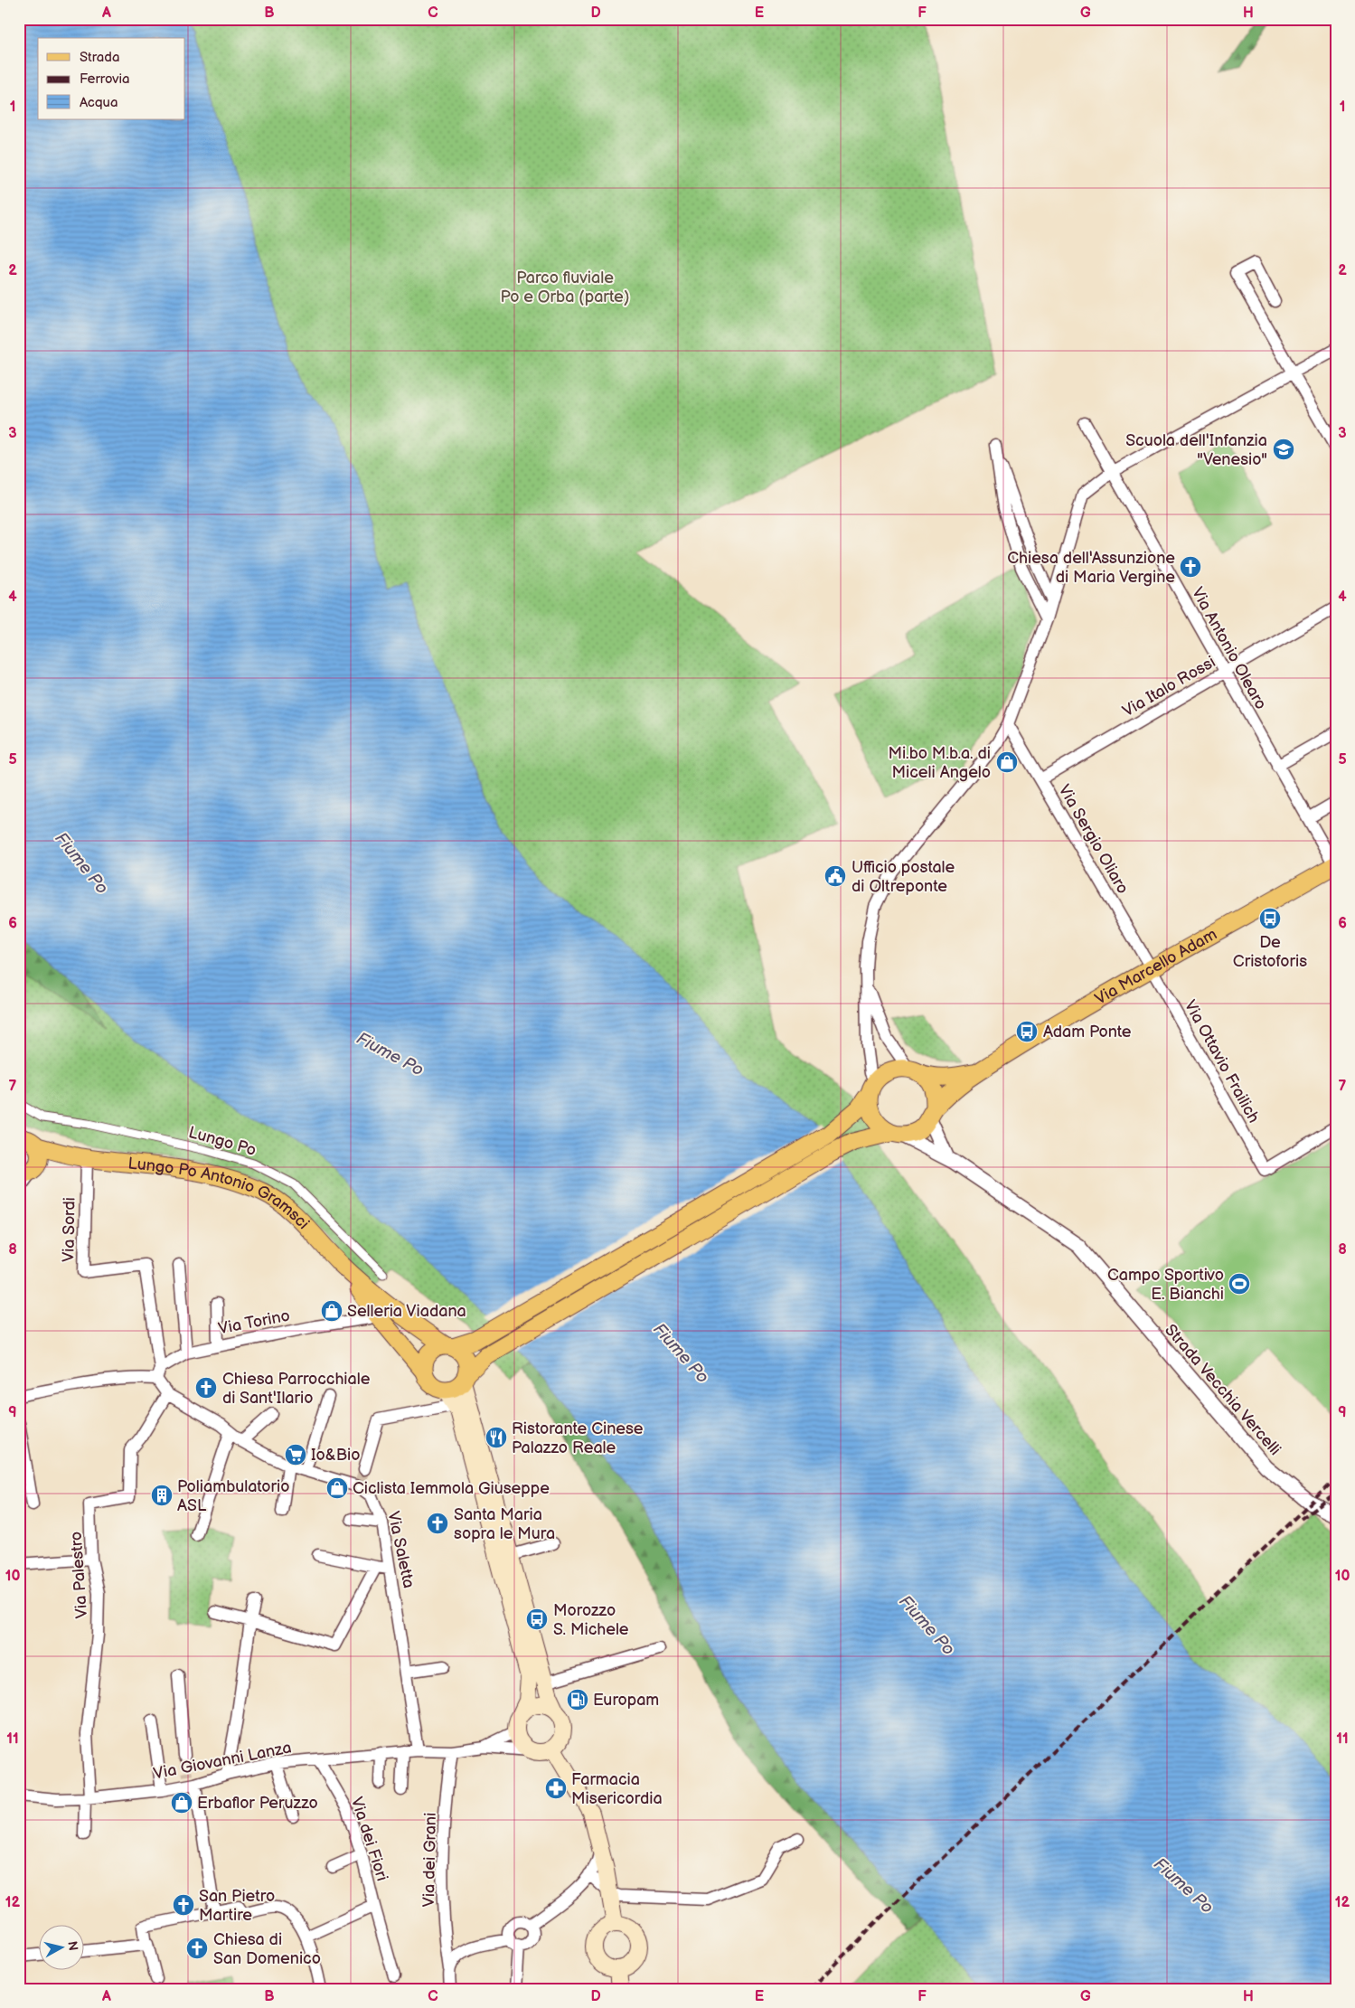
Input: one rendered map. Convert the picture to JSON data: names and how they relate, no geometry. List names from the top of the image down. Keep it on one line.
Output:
{"streets":{"main road":["Via Marcello Adam","Lungo Po Antonio Gramsci"],"street":["Via Antonio Olearo","Via Italo Rossi","Via Sergio Oliaro","Via Ottavio Frailich","Lungo Po","Via Sordi","Via Torino","Strada Vecchia Vercelli","Via Saletta","Via Palestro","Via Giovanni Lanza","Via dei Fiori","Via dei Grani"]},"crossings":[["Via Antonio Olearo","Via Italo Rossi"],["Via Antonio Olearo","Via Marcello Adam"],["Via Italo Rossi","Via Sergio Oliaro"],["Via Sergio Oliaro","Via Marcello Adam"],["Via Sergio Oliaro","Via Ottavio Frailich"],["Via Marcello Adam","Via Ottavio Frailich"],["Via Marcello Adam","Strada Vecchia Vercelli"],["Lungo Po Antonio Gramsci","Via Sordi"],["Via Sordi","Via Torino"],["Via Sordi","Via Saletta"],["Via Torino","Via Saletta"],["Via Saletta","Via Palestro"],["Via Saletta","Via Giovanni Lanza"],["Via Palestro","Via Giovanni Lanza"],["Via Giovanni Lanza","Via dei Fiori"],["Via Giovanni Lanza","Via dei Grani"]],"water":["Fiume Po"],"parks":["Parco fluviale Po e Orba (parte)"],"places":{"school or university":["Scuola dell'Infanzia \"Venesio\""],"church":["Chiesa dell'Assunzione di Maria Vergine","Chiesa Parrocchiale di Sant'Ilario","Santa Maria sopra le Mura","San Pietro Martire","Chiesa di San Domenico"],"shop":["Mi.bo M.b.a. di Miceli Angelo","Selleria Viadana","Ciclista Iemmola Giuseppe","Erbaflor Peruzzo"],"public building":["Ufficio postale di Oltreponte"],"bus stop":["De Cristoforis","Adam Ponte","Morozzo S. Michele"],"sports":["Campo Sportivo E. Bianchi"],"restaurant":["Ristorante Cinese Palazzo Reale"],"supermarket":["Io&Bio"],"building":["Poliambulatorio ASL"],"fuel station":["Europam"],"pharmacy":["Farmacia Misericordia"]},"legend":["Strada","Ferrovia","Acqua"],"north":"right","grid":{"columns":["A","B","C","D","E","F","G","H"],"rows":["1","2","3","4","5","6","7","8","9","10","11","12"]}}
